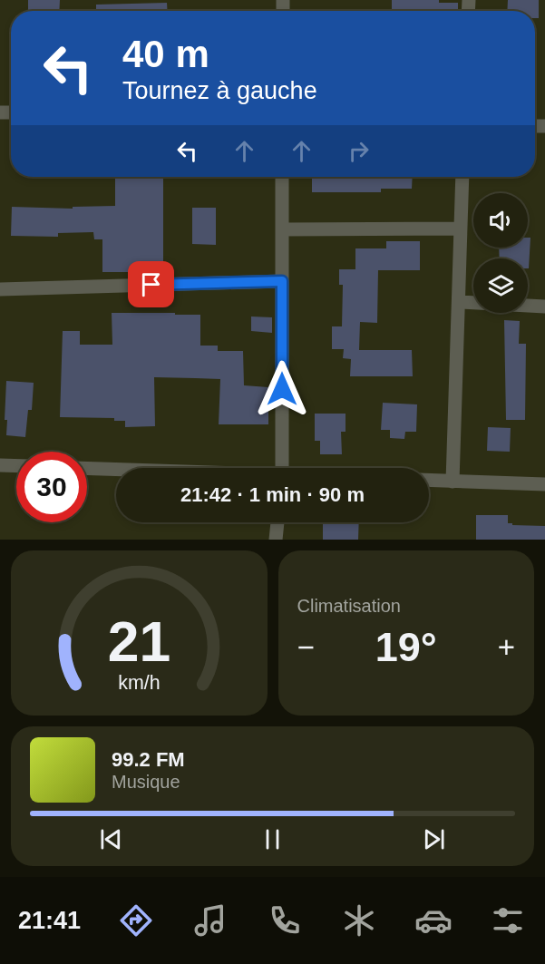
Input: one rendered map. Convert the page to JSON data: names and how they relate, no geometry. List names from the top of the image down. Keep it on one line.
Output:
{"page":{"turn":["40 m","Tournez à gauche"],"limit":"30","trip":"21:42 · 1 min · 90 m","tile":"Climatisation","heat":["−","19°","+"],"song":["99.2 FM","Musique"],"tabs":"21:41","gauge":["21","km/h"]}}
